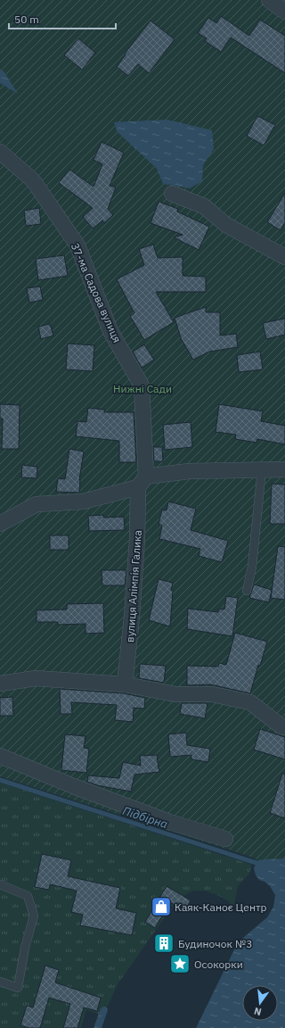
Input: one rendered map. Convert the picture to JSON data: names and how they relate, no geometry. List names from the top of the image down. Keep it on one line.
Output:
{"streets":{"street":["37-ма Садова вулиця","вулиця Алімпія Галика"]},"crossings":[["37-ма Садова вулиця","вулиця Алімпія Галика"]],"water":["Підбірна"],"parks":["Нижні Сади"],"places":{"shop":["Каяк-Каноє Центр"],"building":["Будиночок №3"],"place":["Осокорки"]},"scale_bar":"50 m","north":"bottom"}
